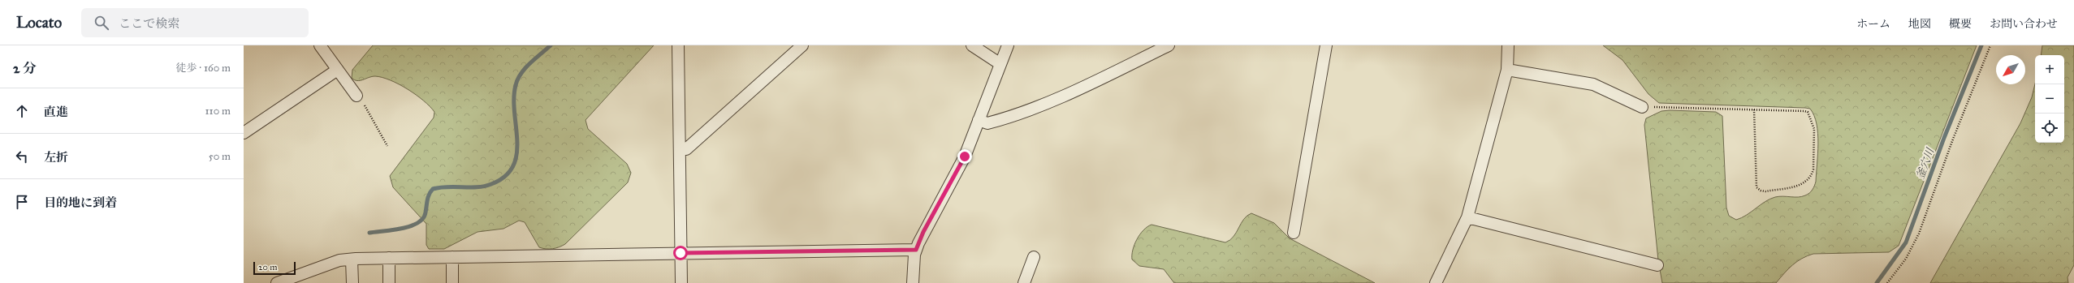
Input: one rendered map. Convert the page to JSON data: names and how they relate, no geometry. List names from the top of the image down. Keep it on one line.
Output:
{"water":["釜穴川"],"scale_bar":"20 m","north":"bottom left","page":{"header":"Locato","search":"ここで検索","nav":["ホーム","地図","概要","お問い合わせ"],"heading":["2 分","徒歩 · 160 m"],"map_buttons":["+","−"],"list":[["直進","110 m"],["左折","50 m"],"目的地に到着"],"scale":"20 m"}}
